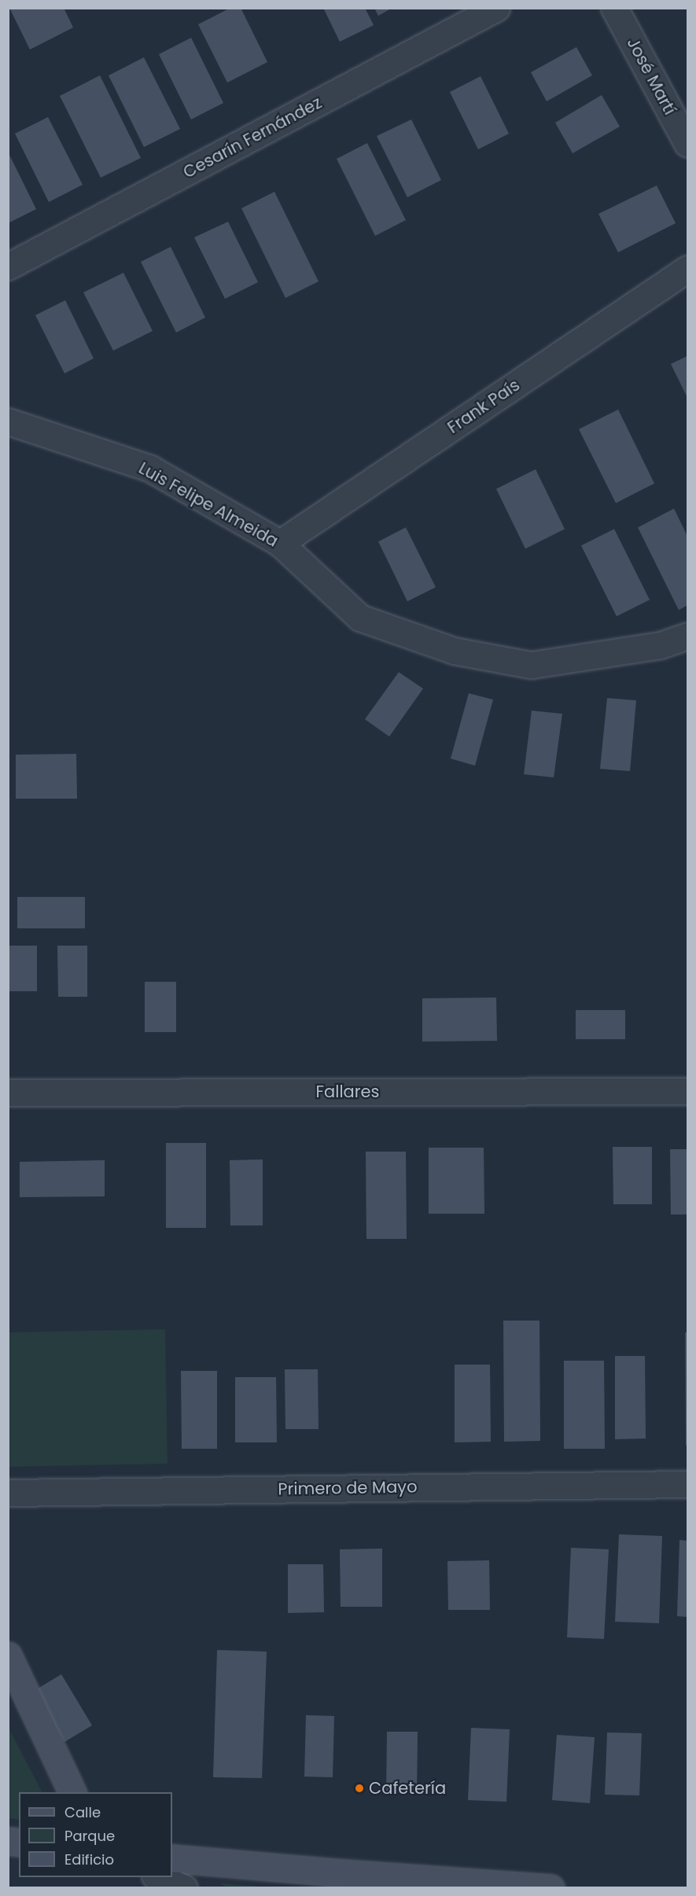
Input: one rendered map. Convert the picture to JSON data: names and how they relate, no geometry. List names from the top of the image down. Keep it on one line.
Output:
{"streets":{"street":["José Martí","Cesarín Fernández","Frank País","Luis Felipe Almeida","Fallares","Primero de Mayo"]},"crossings":[["Frank País","Luis Felipe Almeida"]],"places":["Cafetería"],"legend":["Calle","Parque","Edificio"]}
